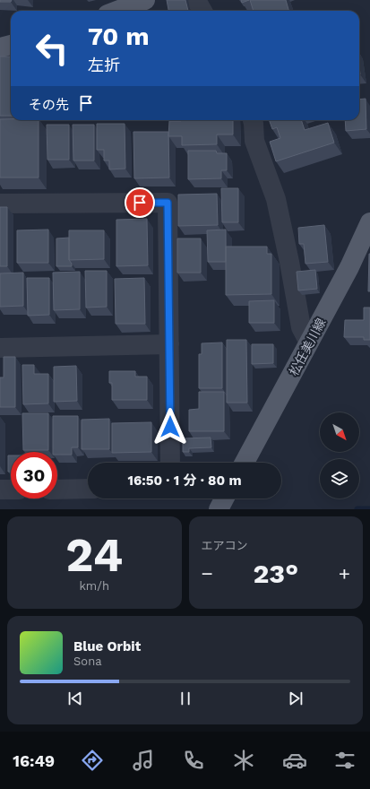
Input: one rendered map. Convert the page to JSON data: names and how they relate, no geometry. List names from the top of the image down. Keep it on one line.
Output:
{"streets":{"main road":["松任美川線"]},"north":"bottom right","page":{"turn":["70 m","左折"],"then":"その先","limit":"30","trip":"16:50 · 1 分 · 80 m","tile":[["24","km/h"],"エアコン"],"heat":["−","23°","+"],"song":["Blue Orbit","Sona"],"tabs":"16:49"}}
